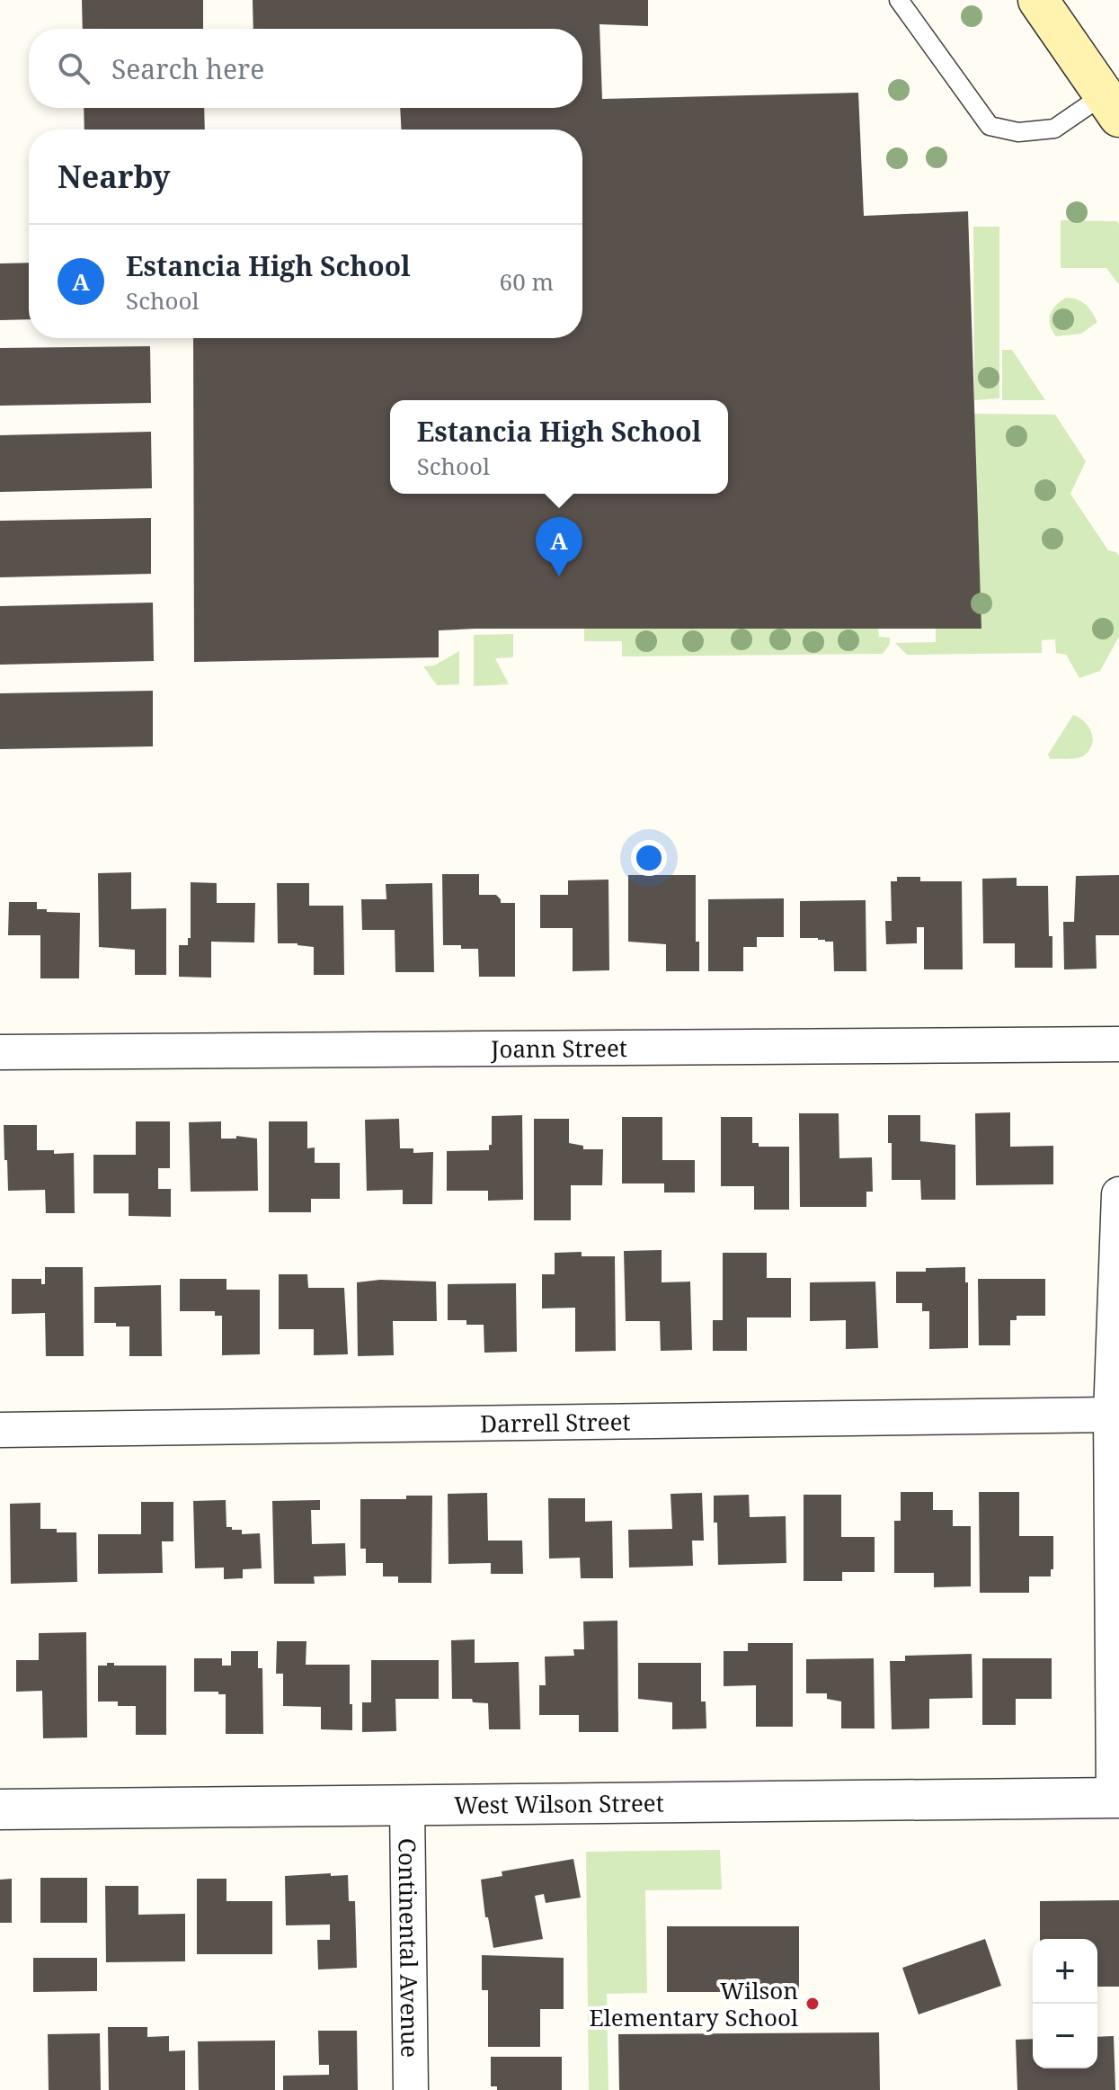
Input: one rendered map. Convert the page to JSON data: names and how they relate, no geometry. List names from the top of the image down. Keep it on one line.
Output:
{"streets":{"street":["Joann Street","Darrell Street","West Wilson Street","Continental Avenue"]},"crossings":[["West Wilson Street","Continental Avenue"]],"places":["Wilson Elementary School"],"page":{"search":"Search here","heading":"Nearby","list":[{"mark":"A","name":"Estancia High School","note":"School","value":"60 m"}],"popup":["Estancia High School","School"],"pins":"A","map_buttons":["+","−"]}}
